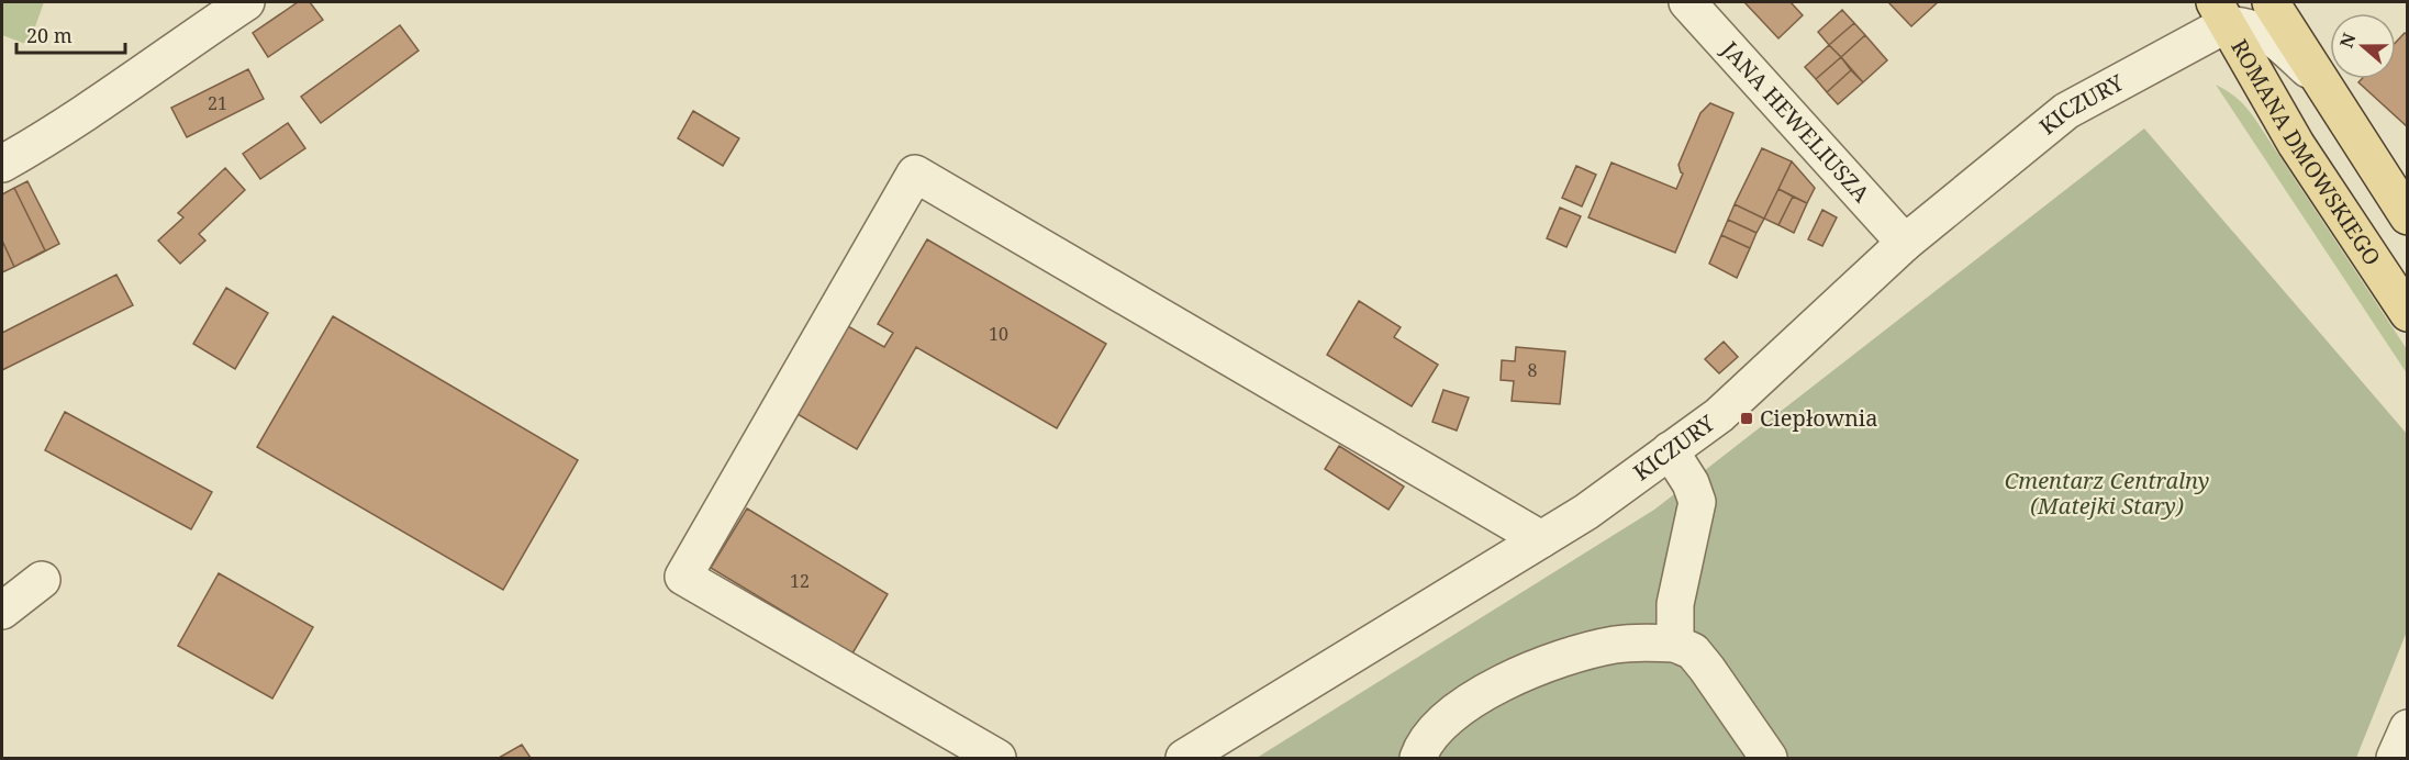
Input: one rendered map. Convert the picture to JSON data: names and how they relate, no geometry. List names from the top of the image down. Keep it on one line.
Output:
{"streets":{"main road":["ROMANA DMOWSKIEGO"],"street":["KICZURY","JANA HEWELIUSZA"]},"crossings":[["KICZURY","JANA HEWELIUSZA"],["KICZURY","ROMANA DMOWSKIEGO"]],"parks":["Cmentarz Centralny (Matejki Stary)"],"places":{"transit":["Ciepłownia"]},"house_numbers":["21","10","8","12"],"scale_bar":"20 m","north":"left"}
